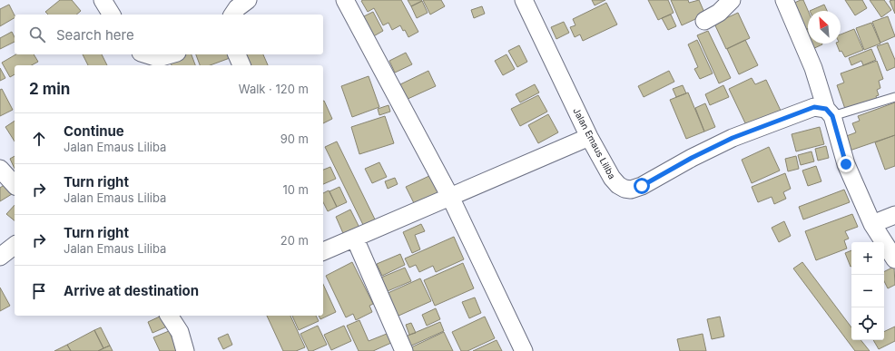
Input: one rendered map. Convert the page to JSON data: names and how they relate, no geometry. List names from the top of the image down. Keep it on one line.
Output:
{"streets":{"street":["Jalan Emaus Liliba"]},"north":"top left","page":{"search":"Search here","heading":["2 min","Walk · 120 m"],"list":[["Continue","Jalan Emaus Liliba","90 m"],["Turn right","Jalan Emaus Liliba","10 m"],["Turn right","Jalan Emaus Liliba","20 m"],"Arrive at destination"],"map_buttons":["+","−"]}}
